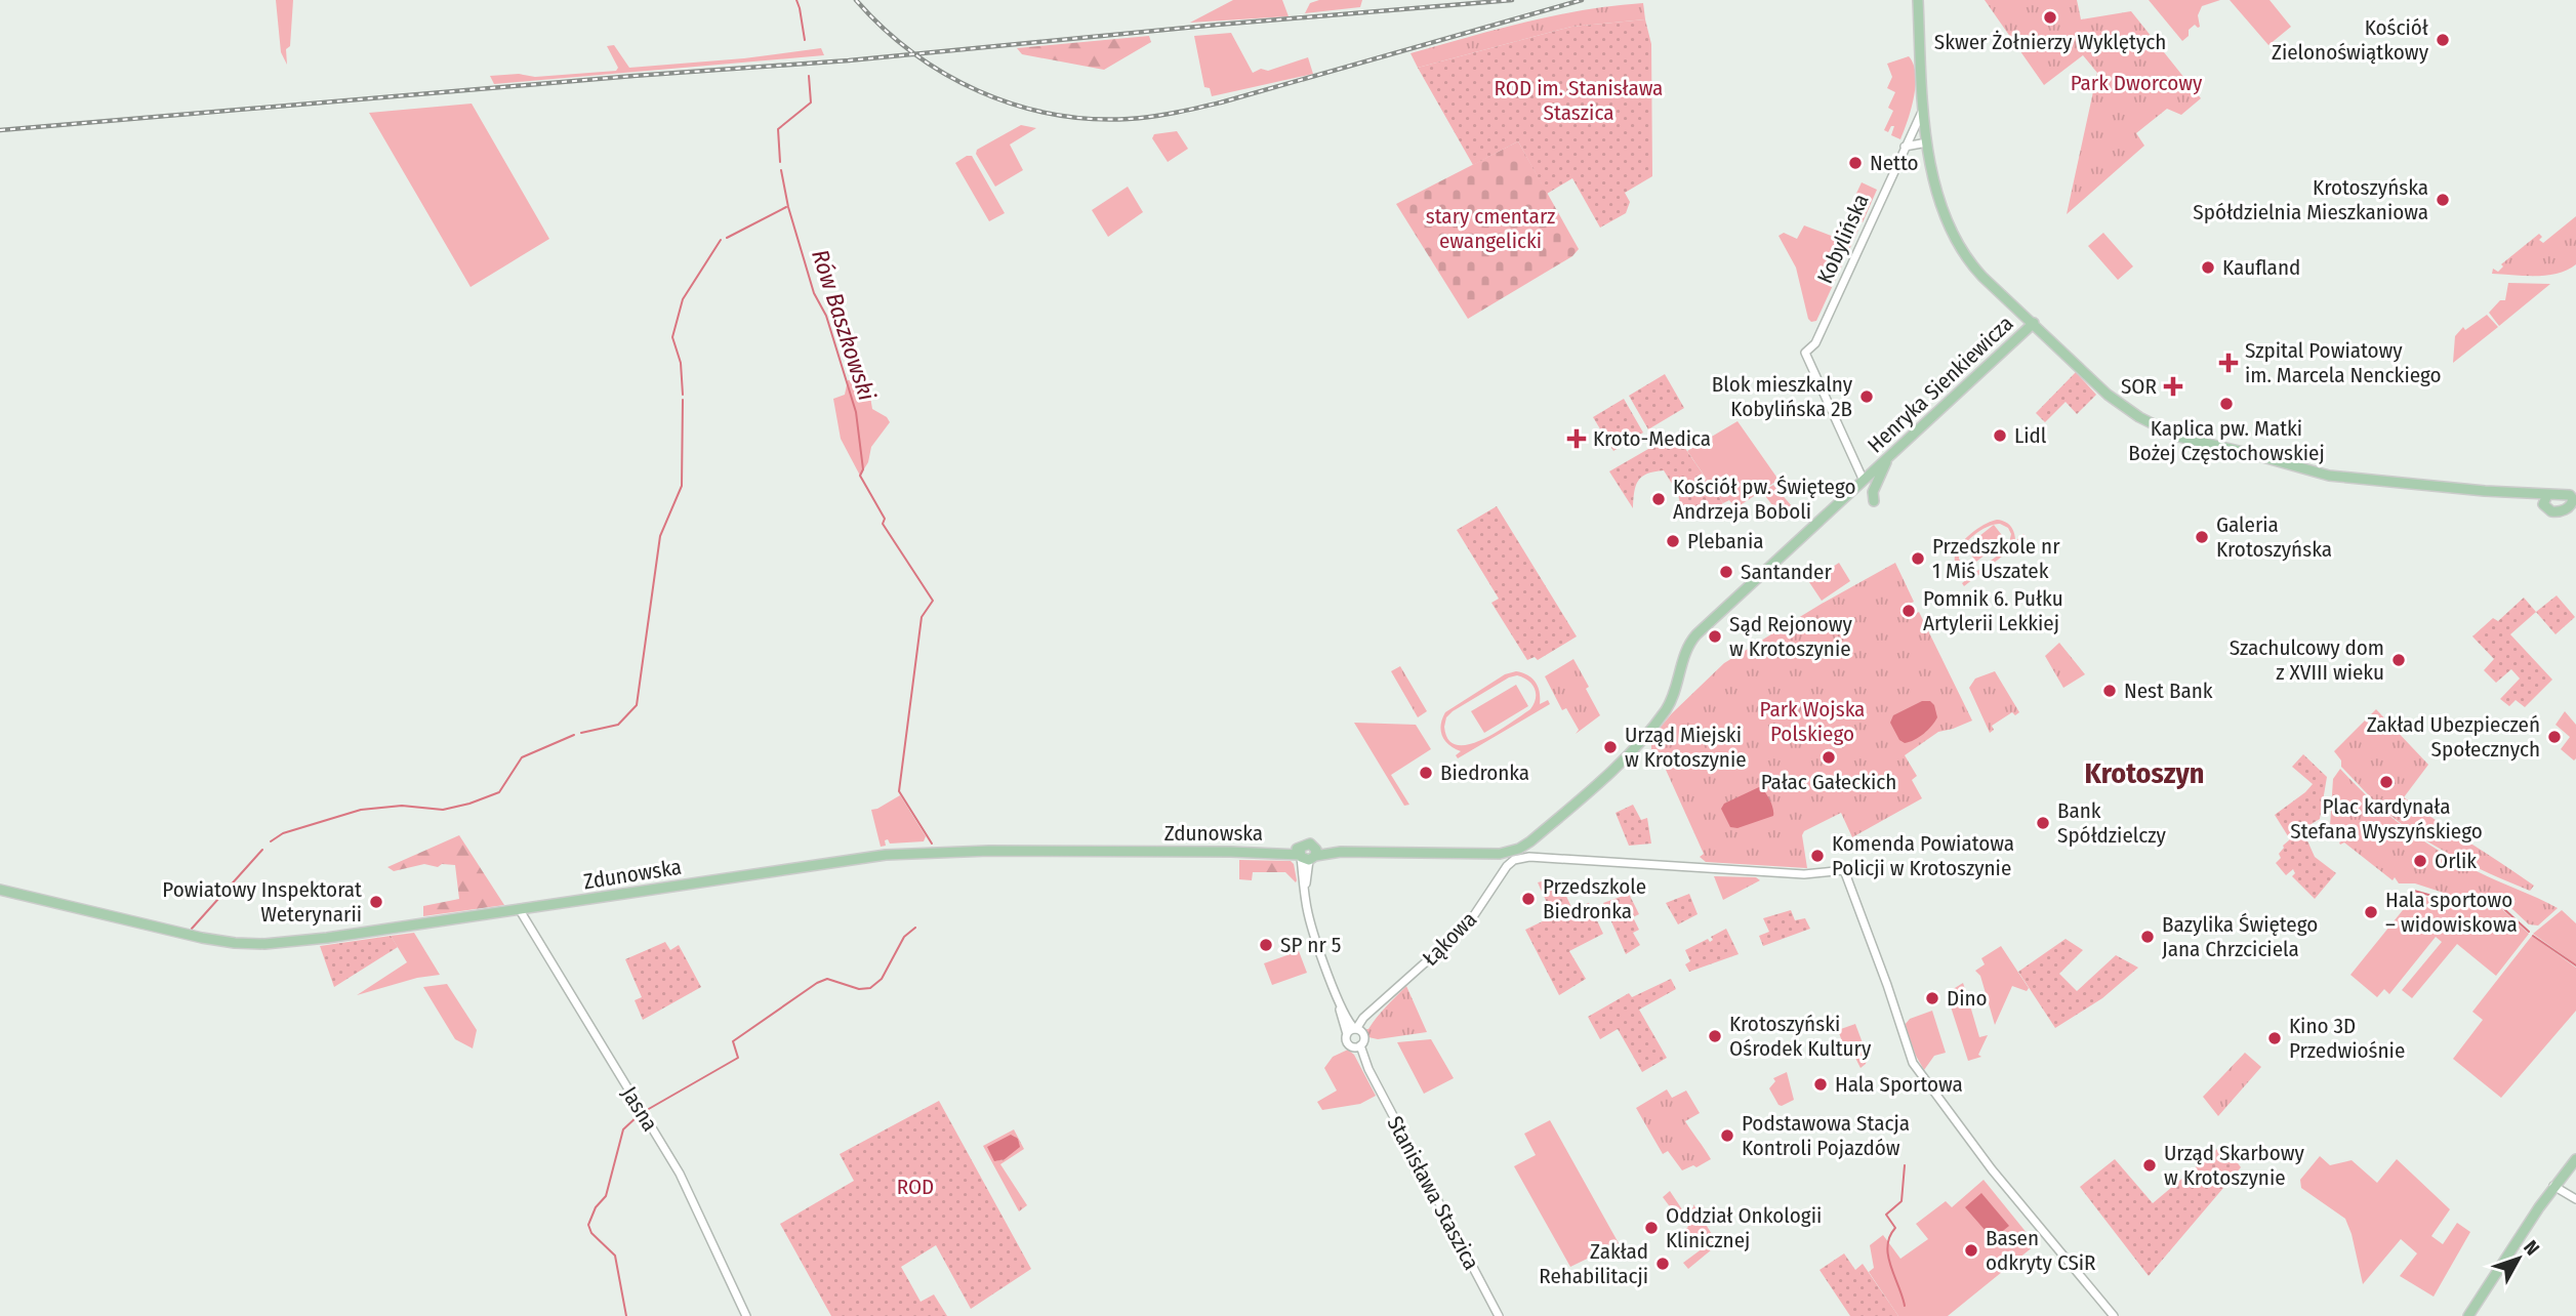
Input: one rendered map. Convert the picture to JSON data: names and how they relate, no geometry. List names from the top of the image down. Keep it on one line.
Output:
{"streets":{"main road":["Kobylińska","Henryka Sienkiewicza","Zdunowska"],"street":["Łąkowa","Jasna","Stanisława Staszica"]},"crossings":[["Kobylińska","Henryka Sienkiewicza"],["Henryka Sienkiewicza","Zdunowska"],["Henryka Sienkiewicza","Łąkowa"],["Zdunowska","Łąkowa"],["Zdunowska","Jasna"],["Łąkowa","Stanisława Staszica"]],"districts":["Krotoszyn"],"water":["Rów Baszkowski"],"parks":["Park Dworcowy","ROD im. Stanisława Staszica","stary cmentarz ewangelicki","Park Wojska Polskiego","ROD"],"places":{"other":["Skwer Żołnierzy Wyklętych","Kościół Zielonoświątkowy","Netto","Krotoszyńska Spółdzielnia Mieszkaniowa","Kaufland","Blok mieszkalny Kobylińska 2B","Kaplica pw. Matki Bożej Częstochowskiej","Lidl","Kościół pw. Świętego Andrzeja Boboli","Galeria Krotoszyńska","Plebania","Przedszkole nr 1 Miś Uszatek","Santander","Pomnik 6. Pułku Artylerii Lekkiej","Sąd Rejonowy w Krotoszynie","Szachulcowy dom z XVIII wieku","Nest Bank","Zakład Ubezpieczeń Społecznych","Urząd Miejski w Krotoszynie","Pałac Gałeckich","Biedronka","Plac kardynała Stefana Wyszyńskiego","Bank Spółdzielczy","Komenda Powiatowa Policji w Krotoszynie","Orlik","Przedszkole Biedronka","Powiatowy Inspektorat Weterynarii","Hala sportowo – widowiskowa","Bazylika Świętego Jana Chrzciciela","SP nr 5","Dino","Krotoszyński Ośrodek Kultury","Kino 3D Przedwiośnie","Hala Sportowa","Podstawowa Stacja Kontroli Pojazdów","Urząd Skarbowy w Krotoszynie","Oddział Onkologii Klinicznej","Basen odkryty CSiR","Zakład Rehabilitacji"],"health":["Szpital Powiatowy im. Marcela Nenckiego","SOR","Kroto-Medica"]},"north":"top right"}
